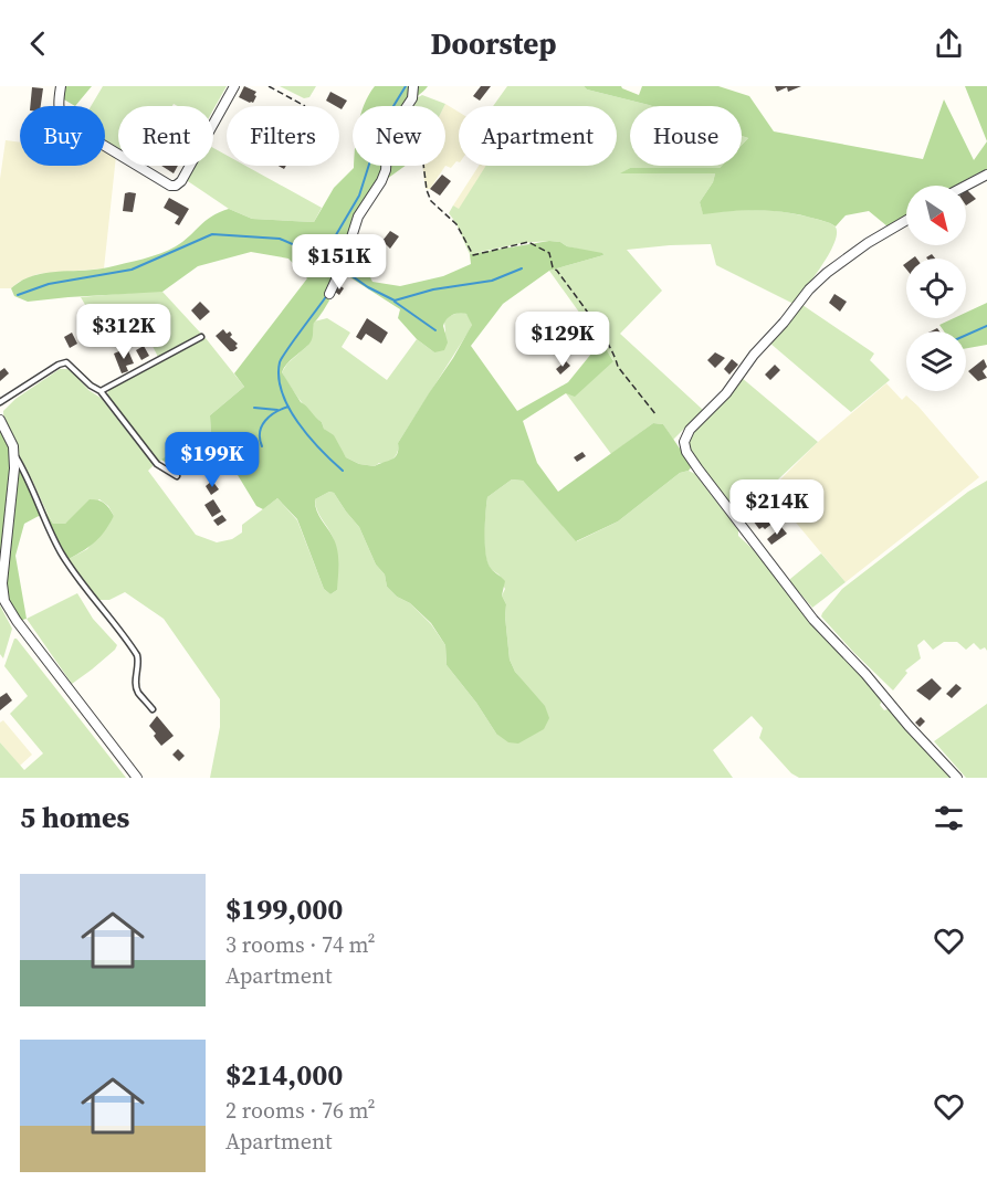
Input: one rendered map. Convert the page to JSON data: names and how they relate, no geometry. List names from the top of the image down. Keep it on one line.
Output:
{"north":"bottom right","page":{"header":"Doorstep","chip":["Buy","Rent","Filters","New","Apartment","House"],"price":["$151K","$312K","$129K","$199K","$214K"],"heading":"5 homes","list":[{"name":"$199,000","note":"3 rooms · 74 m² · Apartment"},{"name":"$214,000","note":"2 rooms · 76 m² · Apartment"}]}}
